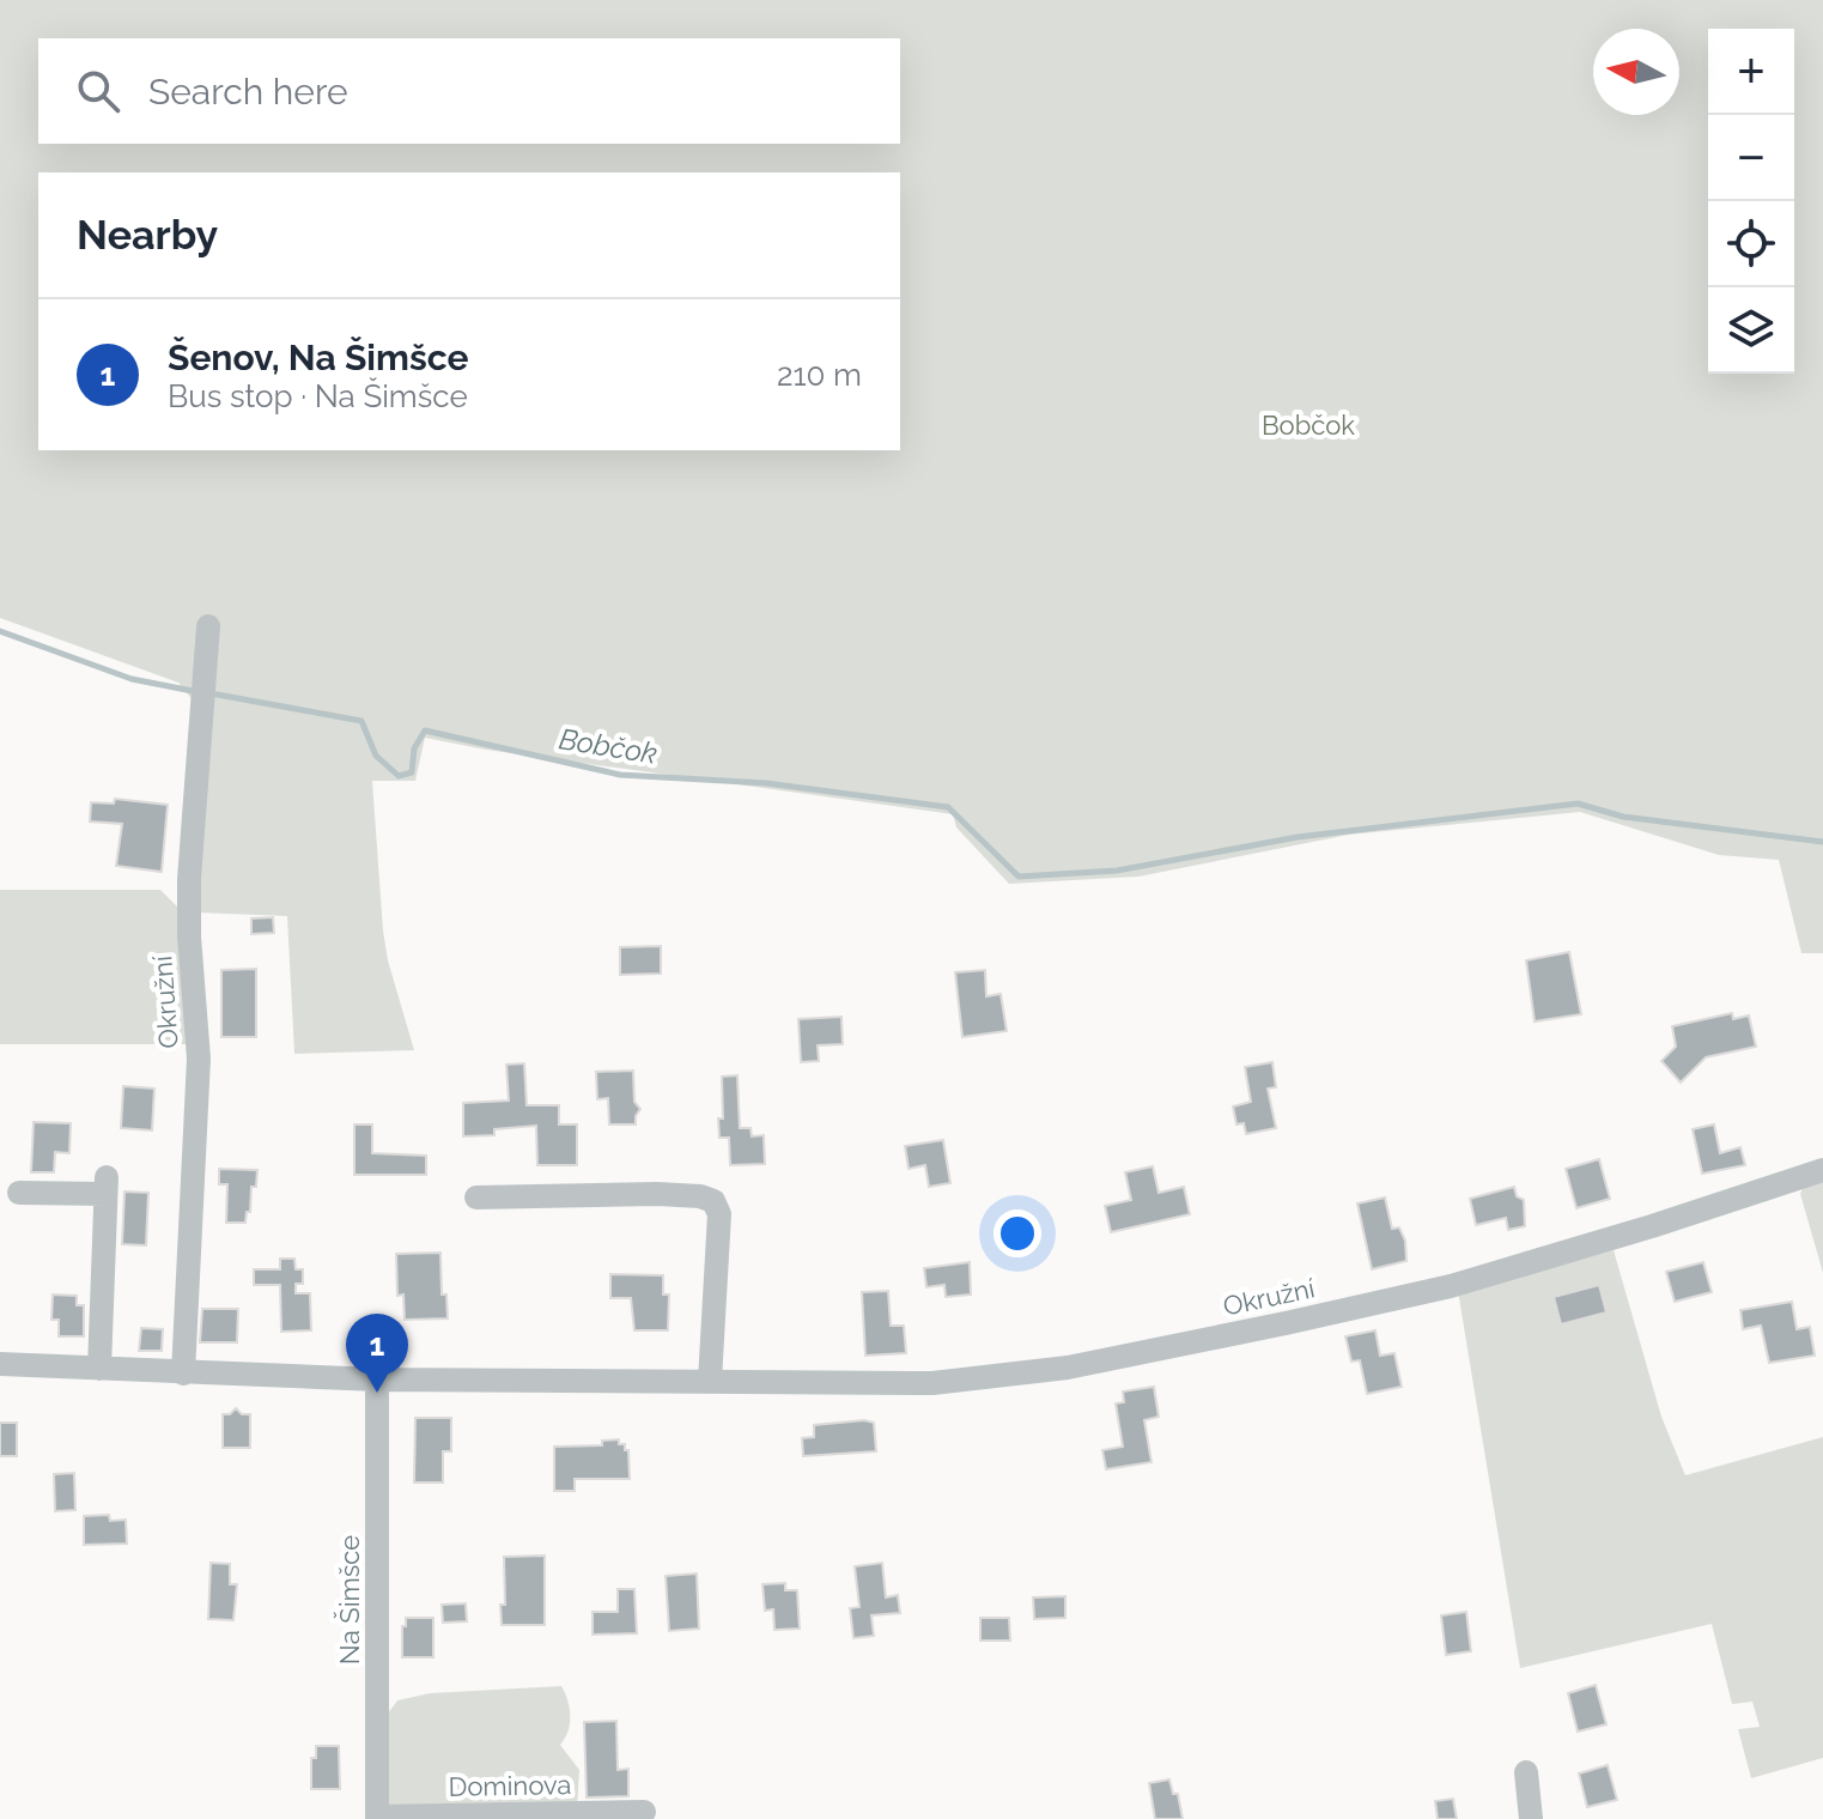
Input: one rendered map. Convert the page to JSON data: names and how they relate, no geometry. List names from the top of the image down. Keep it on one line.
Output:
{"streets":{"street":["Okružní","Na Šimšce","Dominova"]},"crossings":[["Okružní","Na Šimšce"],["Na Šimšce","Dominova"]],"water":["Bobčok"],"parks":["Bobčok"],"north":"left","page":{"map_buttons":["+","−"],"search":"Search here","heading":"Nearby","list":[{"mark":"1","name":"Šenov, Na Šimšce","note":"Bus stop · Na Šimšce","value":"210 m"}],"pins":"1"}}
